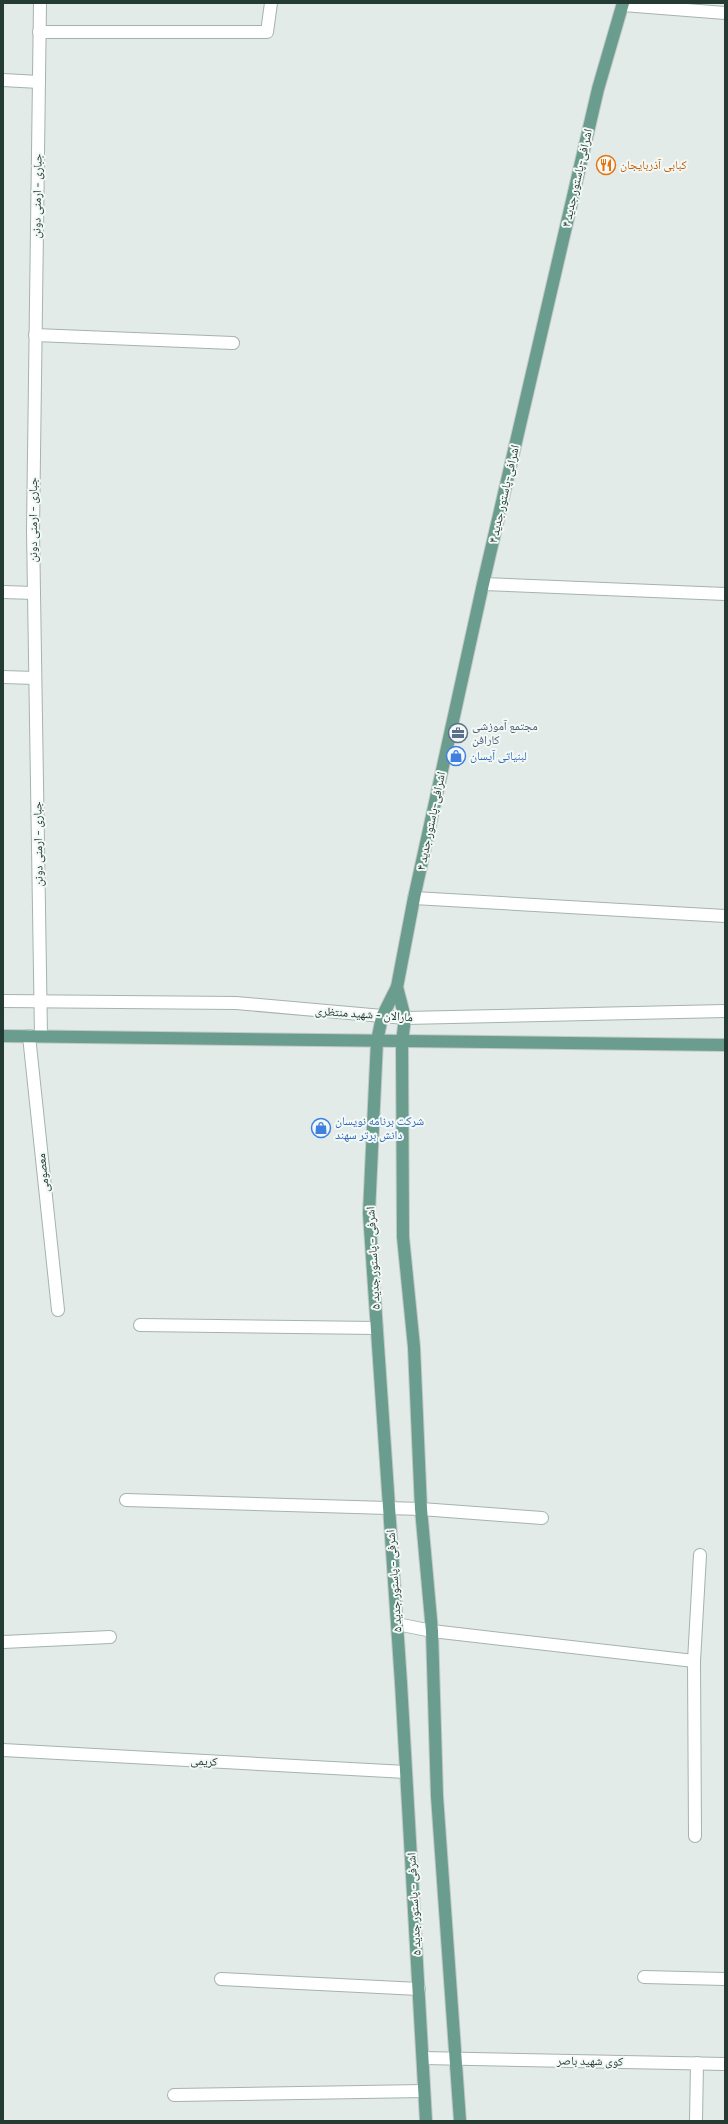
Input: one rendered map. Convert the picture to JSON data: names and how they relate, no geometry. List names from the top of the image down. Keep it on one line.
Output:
{"streets":{"main road":["اشرافی-پاستور جدید ۴","مارالان - شهید منتظری","اشرفی - پاستور جدید ۵"],"street":["جباری - ارمنی دونن","معصومی","کریمی","کوی شهید باصر"]},"crossings":[["اشرافی-پاستور جدید ۴","مارالان - شهید منتظری"],["اشرافی-پاستور جدید ۴","اشرفی - پاستور جدید ۵"],["جباری - ارمنی دونن","مارالان - شهید منتظری"],["مارالان - شهید منتظری","معصومی"],["مارالان - شهید منتظری","اشرفی - پاستور جدید ۵"],["اشرفی - پاستور جدید ۵","کریمی"],["اشرفی - پاستور جدید ۵","کوی شهید باصر"]],"places":{"restaurant":["کبابی آذربایجان"],"office":["مجتمع آموزشی کارافن"],"shop":["لبنیاتی آیسان","شرکت برنامه نویسان دانش برتر سهند"]}}
